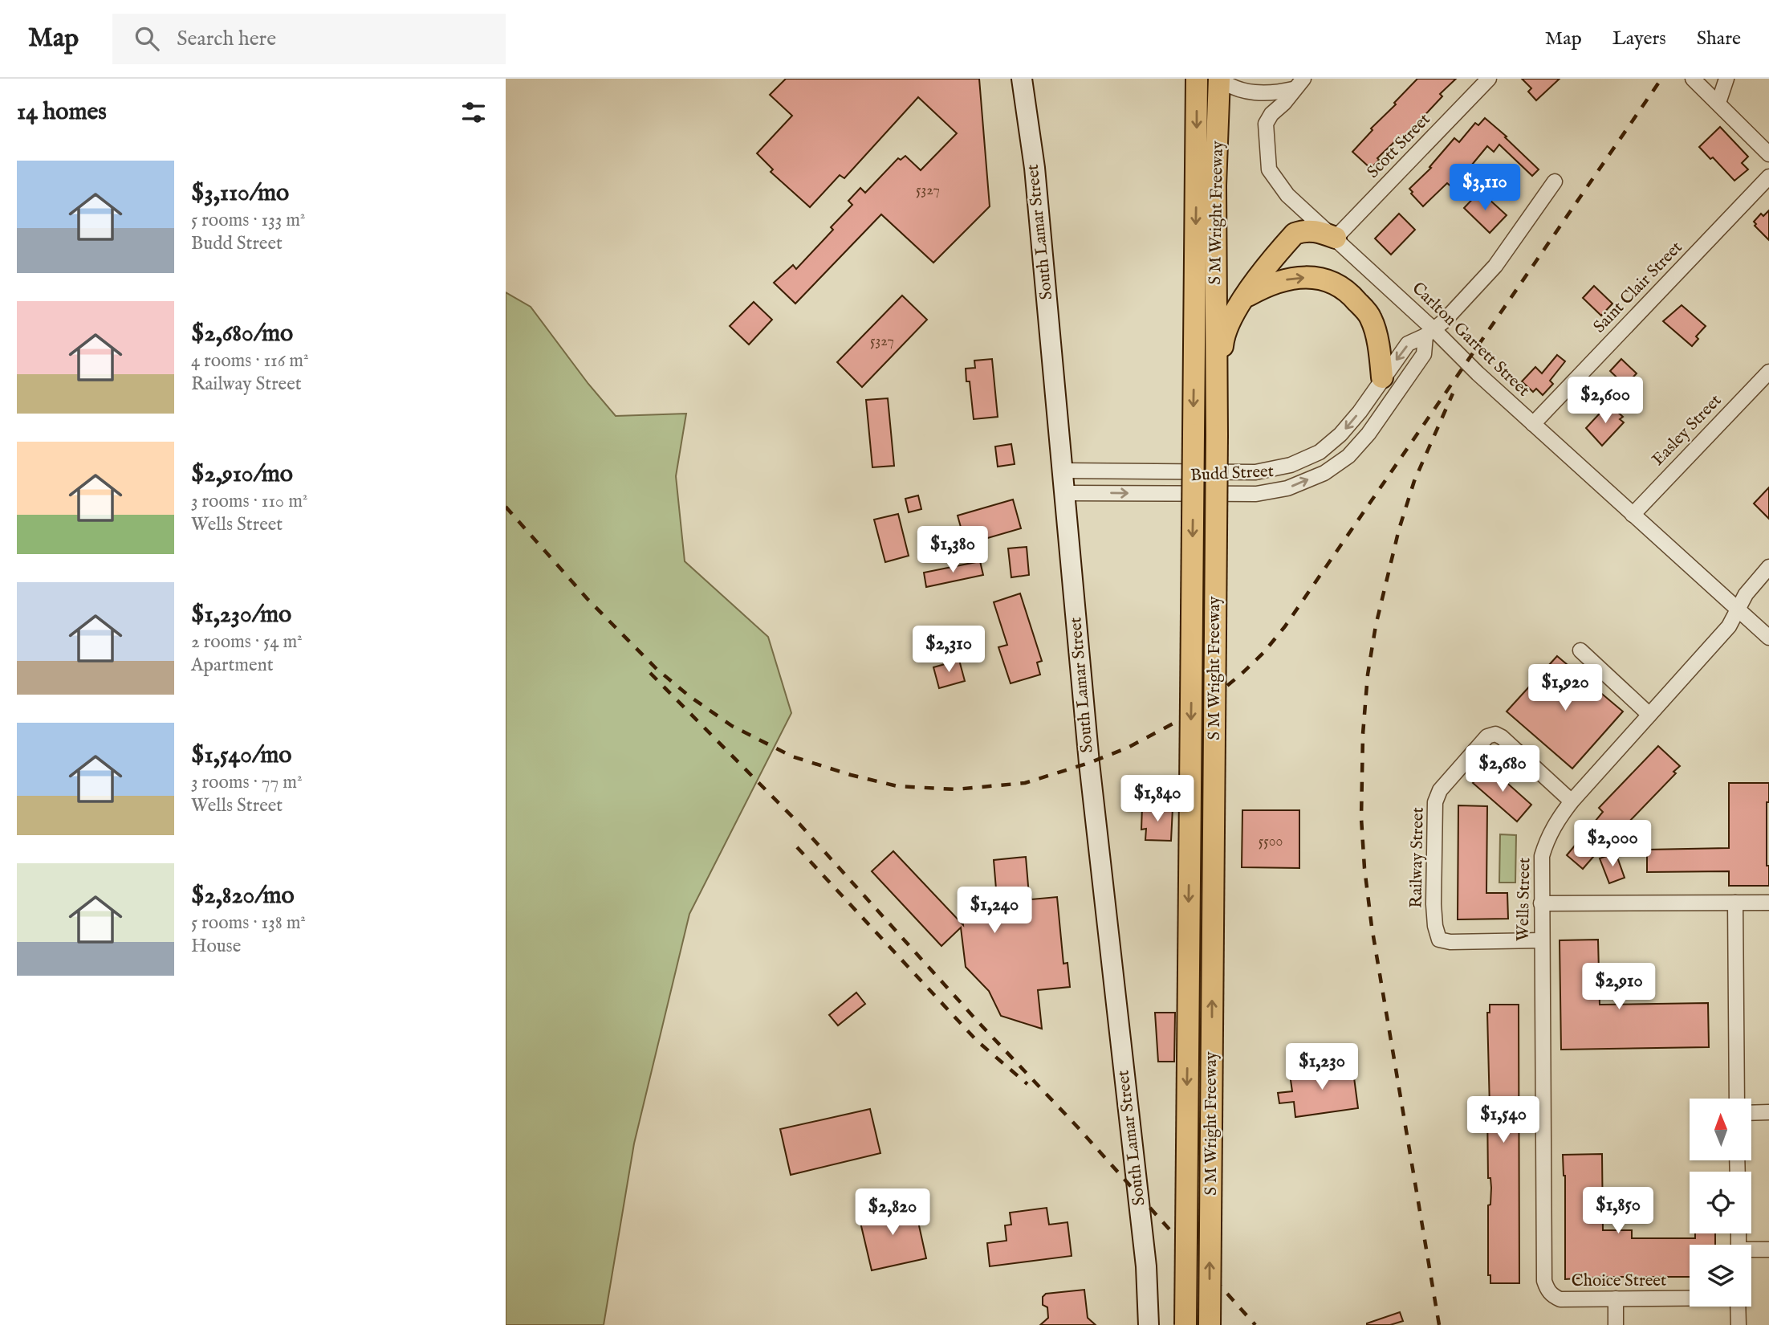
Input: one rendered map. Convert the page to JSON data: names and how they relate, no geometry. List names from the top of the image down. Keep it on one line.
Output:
{"streets":{"main road":["S M Wright Freeway","South Lamar Street"],"street":["Scott Street","Saint Clair Street","Carlton Garrett Street","Easley Street","Budd Street","Railway Street","Wells Street","Choice Street"]},"crossings":[["Scott Street","Carlton Garrett Street"],["South Lamar Street","Budd Street"],["Saint Clair Street","Carlton Garrett Street"],["Carlton Garrett Street","Easley Street"],["Carlton Garrett Street","Budd Street"],["Carlton Garrett Street","Wells Street"],["Railway Street","Wells Street"],["Wells Street","Choice Street"]],"house_numbers":["5327","5327","5500"],"north":"top","page":{"header":"Map","search":"Search here","nav":["Map","Layers","Share"],"heading":"14 homes","list":[{"name":"$3,110/mo","note":"5 rooms · 133 m² · Budd Street"},{"name":"$2,680/mo","note":"4 rooms · 116 m² · Railway Street"},{"name":"$2,910/mo","note":"3 rooms · 110 m² · Wells Street"},{"name":"$1,230/mo","note":"2 rooms · 54 m² · Apartment"},{"name":"$1,540/mo","note":"3 rooms · 77 m² · Wells Street"},{"name":"$2,820/mo","note":"5 rooms · 138 m² · House"}],"price":["$3,110","$2,600","$1,380","$2,310","$1,920","$2,680","$1,840","$2,000","$1,240","$2,910","$1,230","$1,540","$1,850","$2,820"]}}
